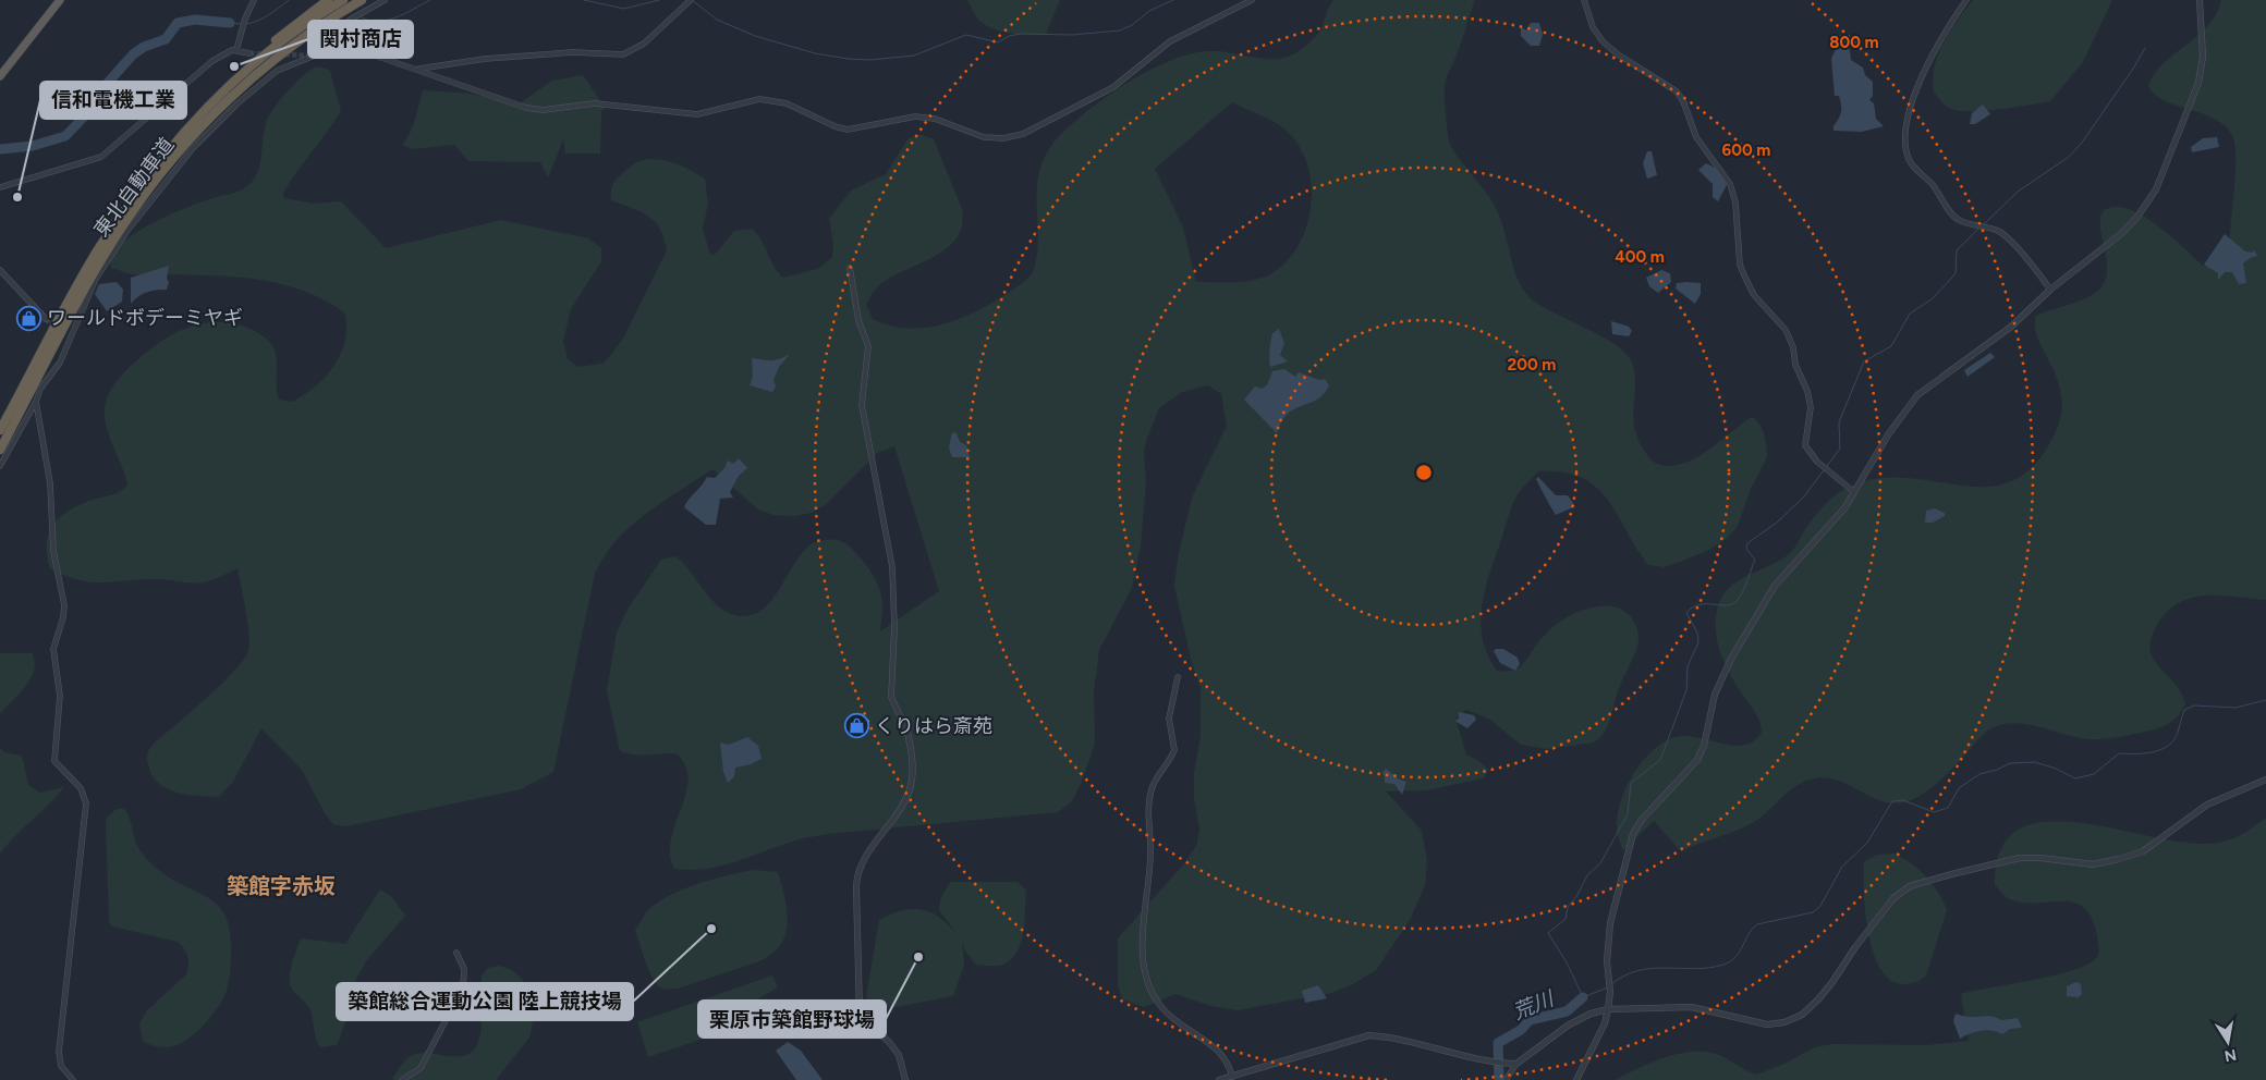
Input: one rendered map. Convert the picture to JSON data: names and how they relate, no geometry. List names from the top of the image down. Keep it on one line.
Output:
{"streets":{"highway":["東北自動車道"]},"districts":["築館字赤坂"],"water":["荒川"],"places":{"other":["関村商店","信和電機工業","築館総合運動公園 陸上競技場","栗原市築館野球場"],"shop":["ワールドボデーミヤギ","くりはら斎苑"]},"north":"bottom","rings":["800 m","600 m","400 m","200 m"]}
